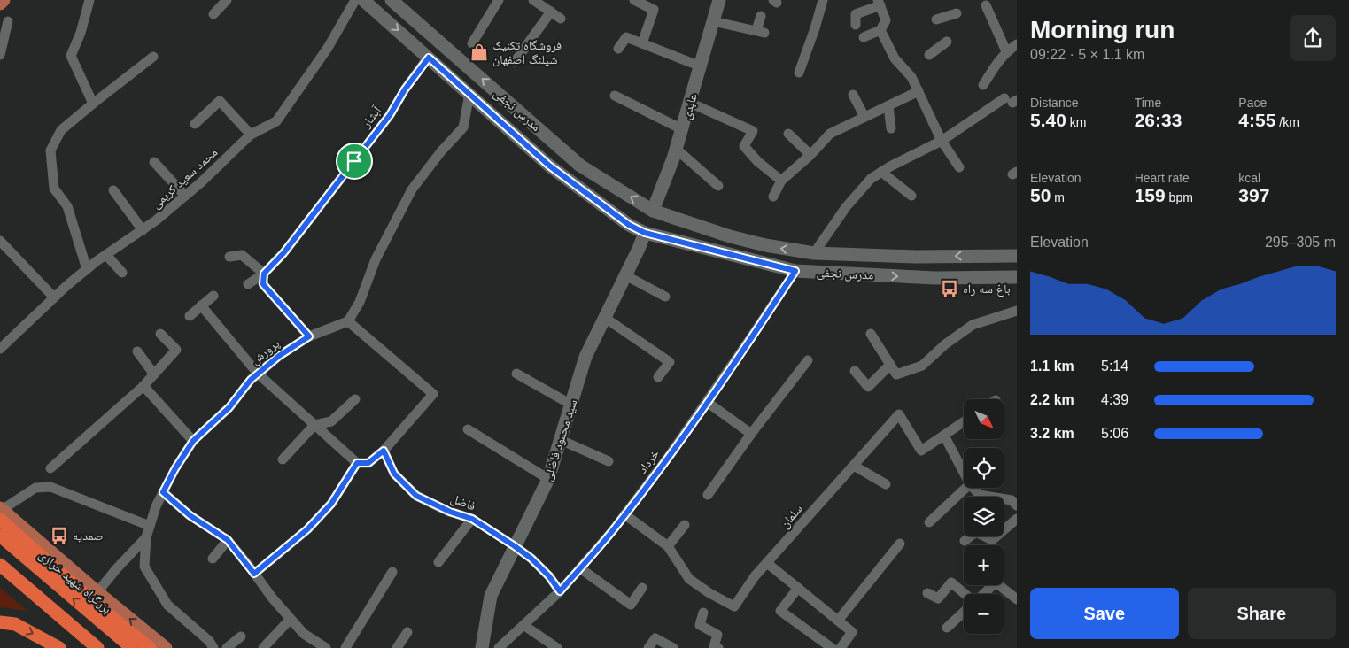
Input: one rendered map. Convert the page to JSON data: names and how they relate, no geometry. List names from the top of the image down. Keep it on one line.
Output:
{"streets":{"highway":["بزرگراه شهید خرازی"],"main road":["عابدی","مدرس نجفی","سید محمود فاضلی"],"street":["آبشار","محمد سعید کریمی","پرورش","خرداد","فاضل","سلمان"]},"crossings":[["عابدی","مدرس نجفی"],["مدرس نجفی","آبشار"],["مدرس نجفی","سید محمود فاضلی"],["مدرس نجفی","خرداد"],["سید محمود فاضلی","فاضل"],["خرداد","فاضل"],["خرداد","سلمان"]],"places":{"shop":["فروشگاه تکنیک شیلنگ اصفهان"],"bus stop":["باغ سه راه","صمدیه"]},"north":"bottom right","page":{"heading":["Morning run","09:22 · 5 × 1.1 km"],"stats":[["Distance","5.40 km"],["Time","26:33"],["Pace","4:55 /km"],["Elevation","50 m"],["Heart rate","159 bpm"],["kcal","397"]],"chart":["Elevation","295–305 m"],"list":[{"name":"1.1 km","note":"5:14"},{"name":"2.2 km","note":"4:39"},{"name":"3.2 km","note":"5:06"}],"map_buttons":["+","−"],"buttons":["Save","Share"]}}
